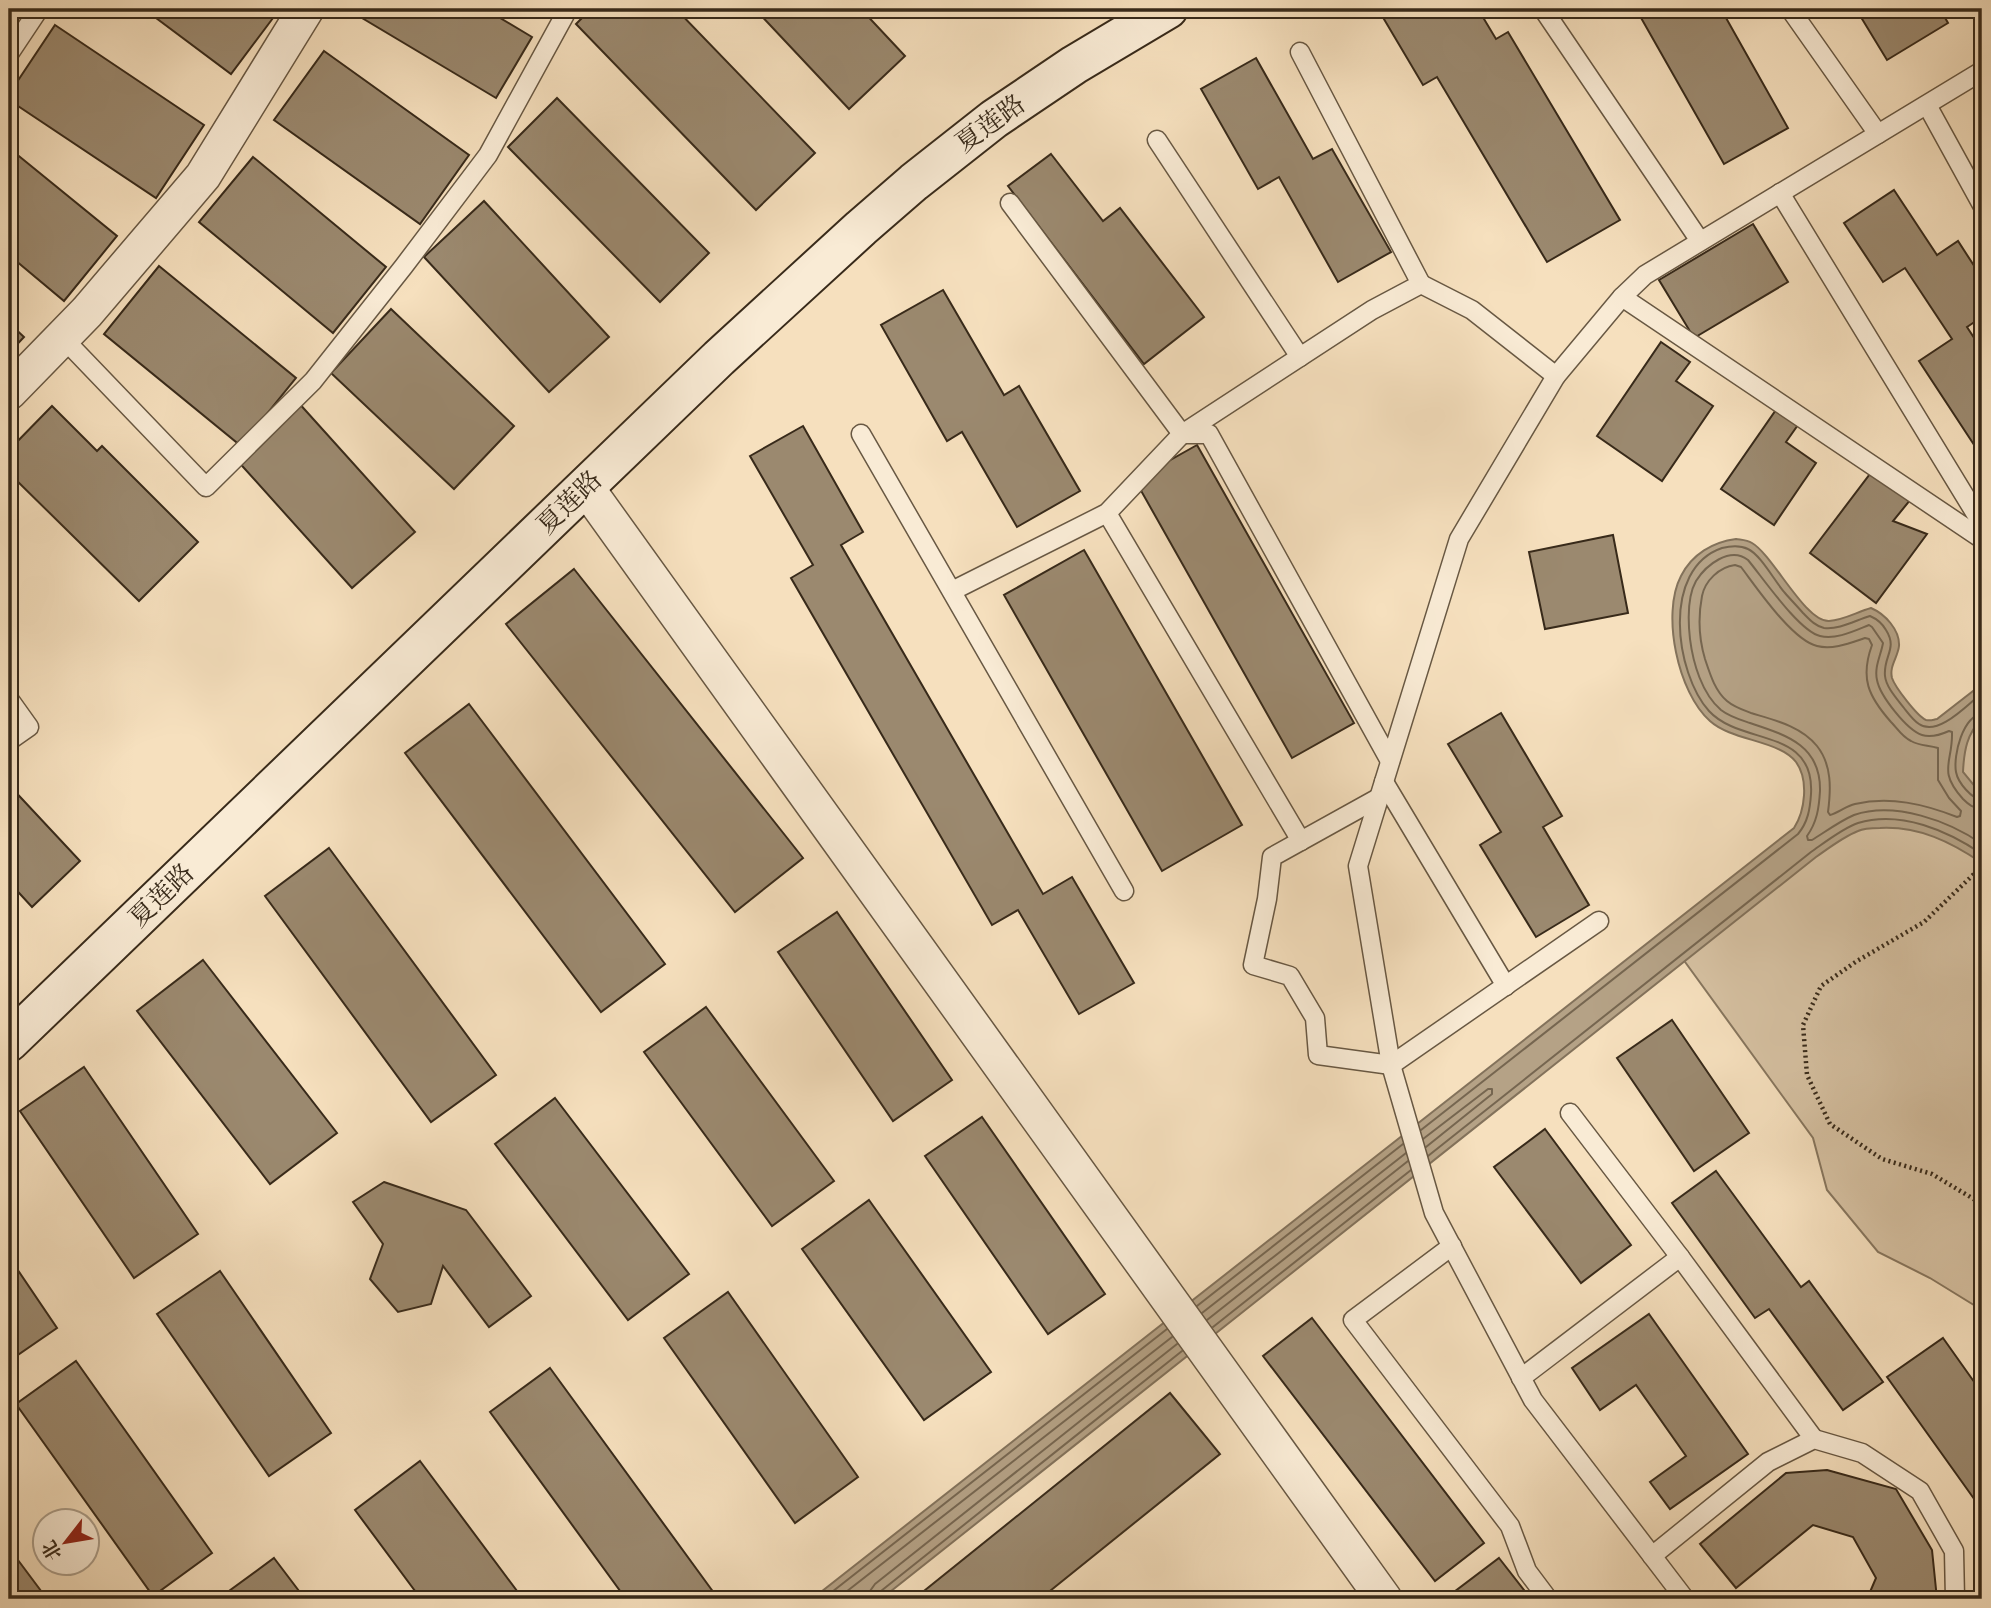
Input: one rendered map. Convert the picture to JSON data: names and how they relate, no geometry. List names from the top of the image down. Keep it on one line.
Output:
{"streets":{"street":["夏莲路"]},"north":"bottom left"}
